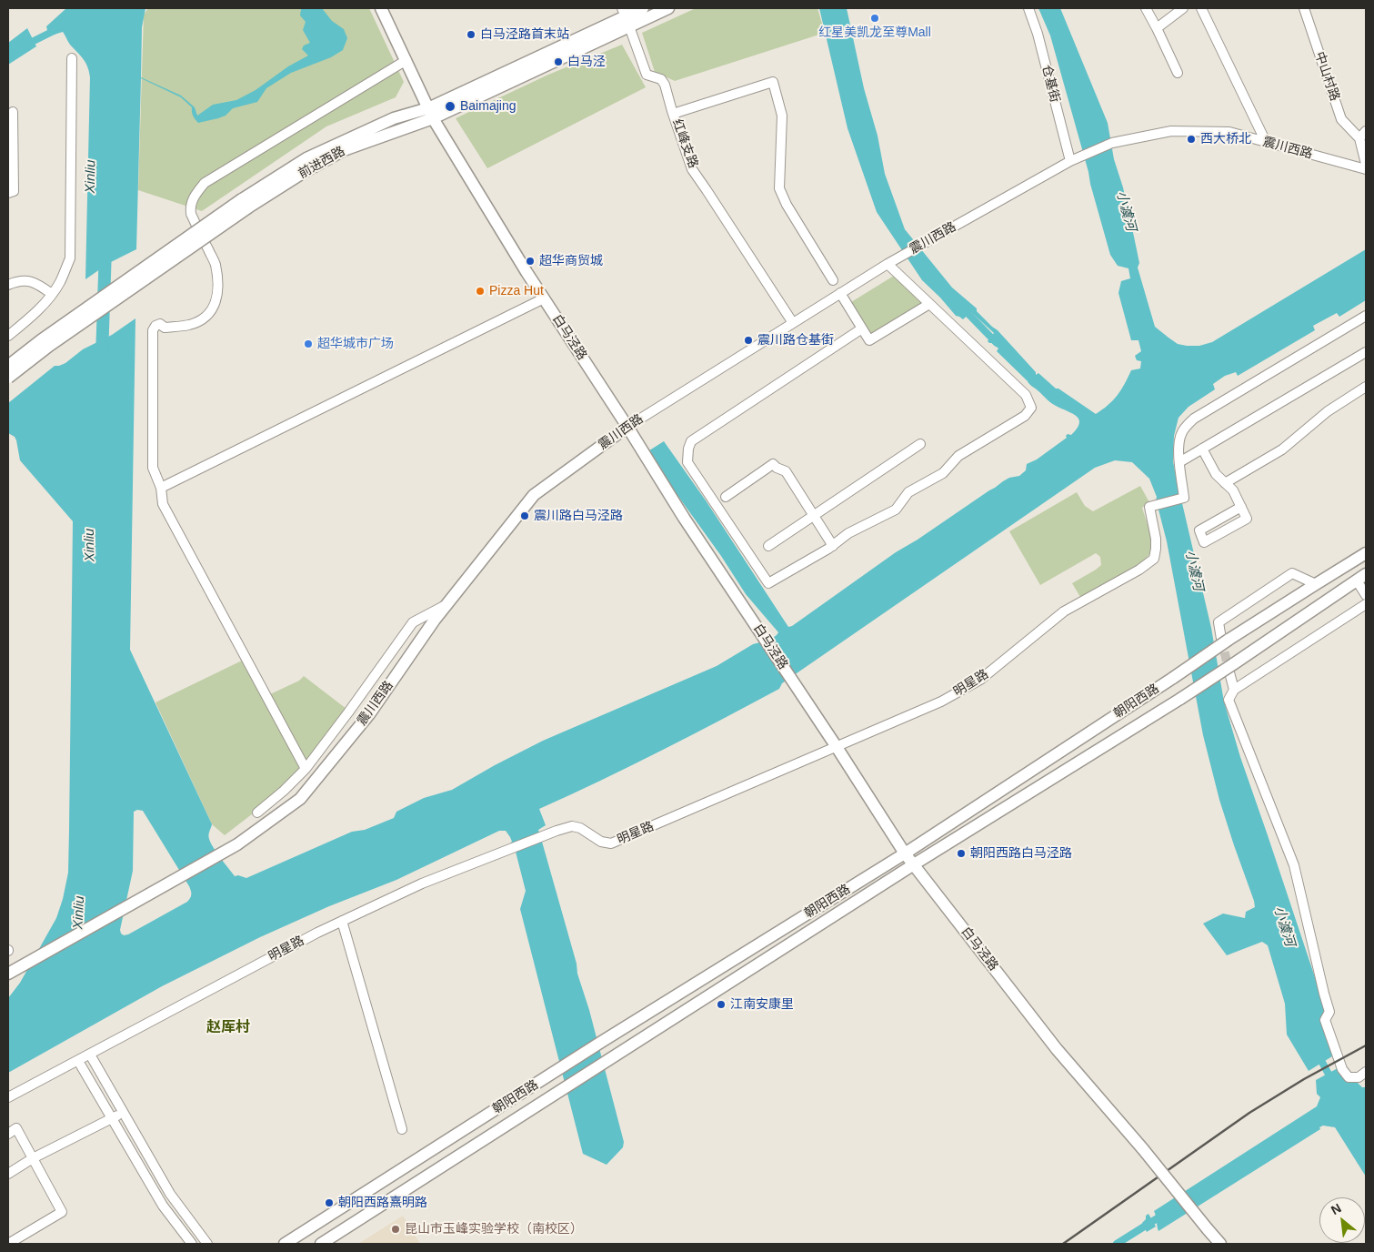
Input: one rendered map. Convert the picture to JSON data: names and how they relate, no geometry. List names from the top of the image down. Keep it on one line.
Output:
{"streets":{"main road":["震川西路","前进西路","白马泾路","朝阳西路"],"street":["中山村路","仓基街","红峰支路","明星路"]},"crossings":[["仓基街","震川西路"],["红峰支路","震川西路"],["红峰支路","前进西路"],["震川西路","白马泾路"],["前进西路","白马泾路"],["白马泾路","明星路"],["白马泾路","朝阳西路"]],"districts":["赵厍村"],"water":["Xinliu","小澞河"],"places":["红星美凯龙至尊Mall","白马泾路首末站","白马泾","Baimajing","西大桥北","超华商贸城","Pizza Hut","震川路仓基街","超华城市广场","震川路白马泾路","朝阳西路白马泾路","江南安康里","朝阳西路熹明路","昆山市玉峰实验学校（南校区）"],"north":"top left"}
